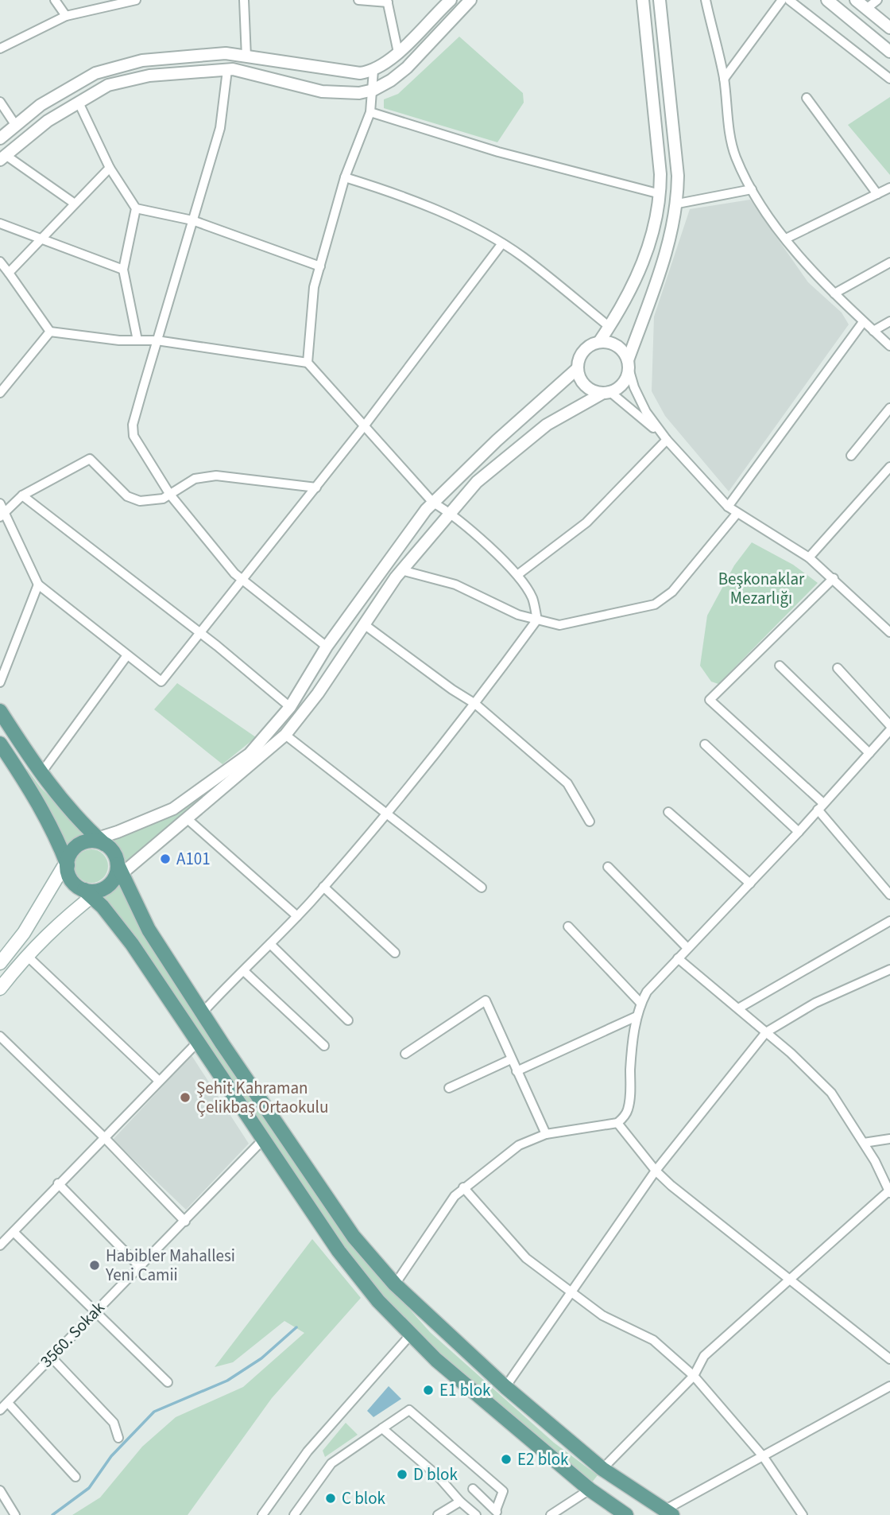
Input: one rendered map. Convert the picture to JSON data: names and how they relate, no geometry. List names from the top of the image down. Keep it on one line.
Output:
{"streets":{"street":["3560. Sokak"]},"parks":["Beşkonaklar Mezarlığı"],"places":["A101","Şehit Kahraman Çelikbaş Ortaokulu","Habibler Mahallesi Yeni Camii","E1 blok","E2 blok","D blok","C blok"]}
